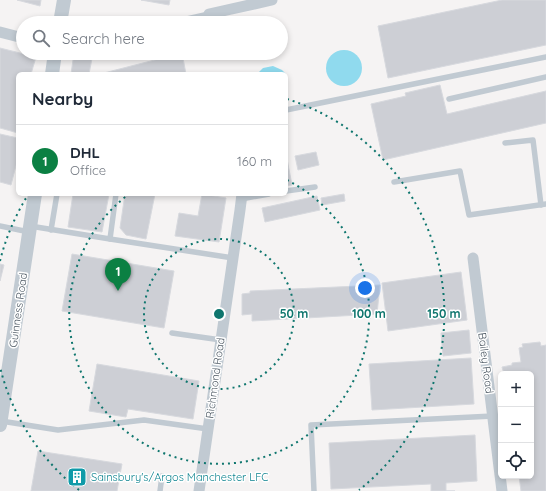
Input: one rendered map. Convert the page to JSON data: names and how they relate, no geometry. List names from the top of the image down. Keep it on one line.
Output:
{"streets":{"street":["Guinness Road","Bailey Road","Richmond Road"]},"places":{"building":["Sainsbury's/Argos Manchester LFC"]},"page":{"search":"Search here","heading":"Nearby","list":[{"mark":"1","name":"DHL","note":"Office","value":"160 m"}],"pins":"1","map_buttons":["+","−"]},"rings":["50 m","100 m","150 m"]}
